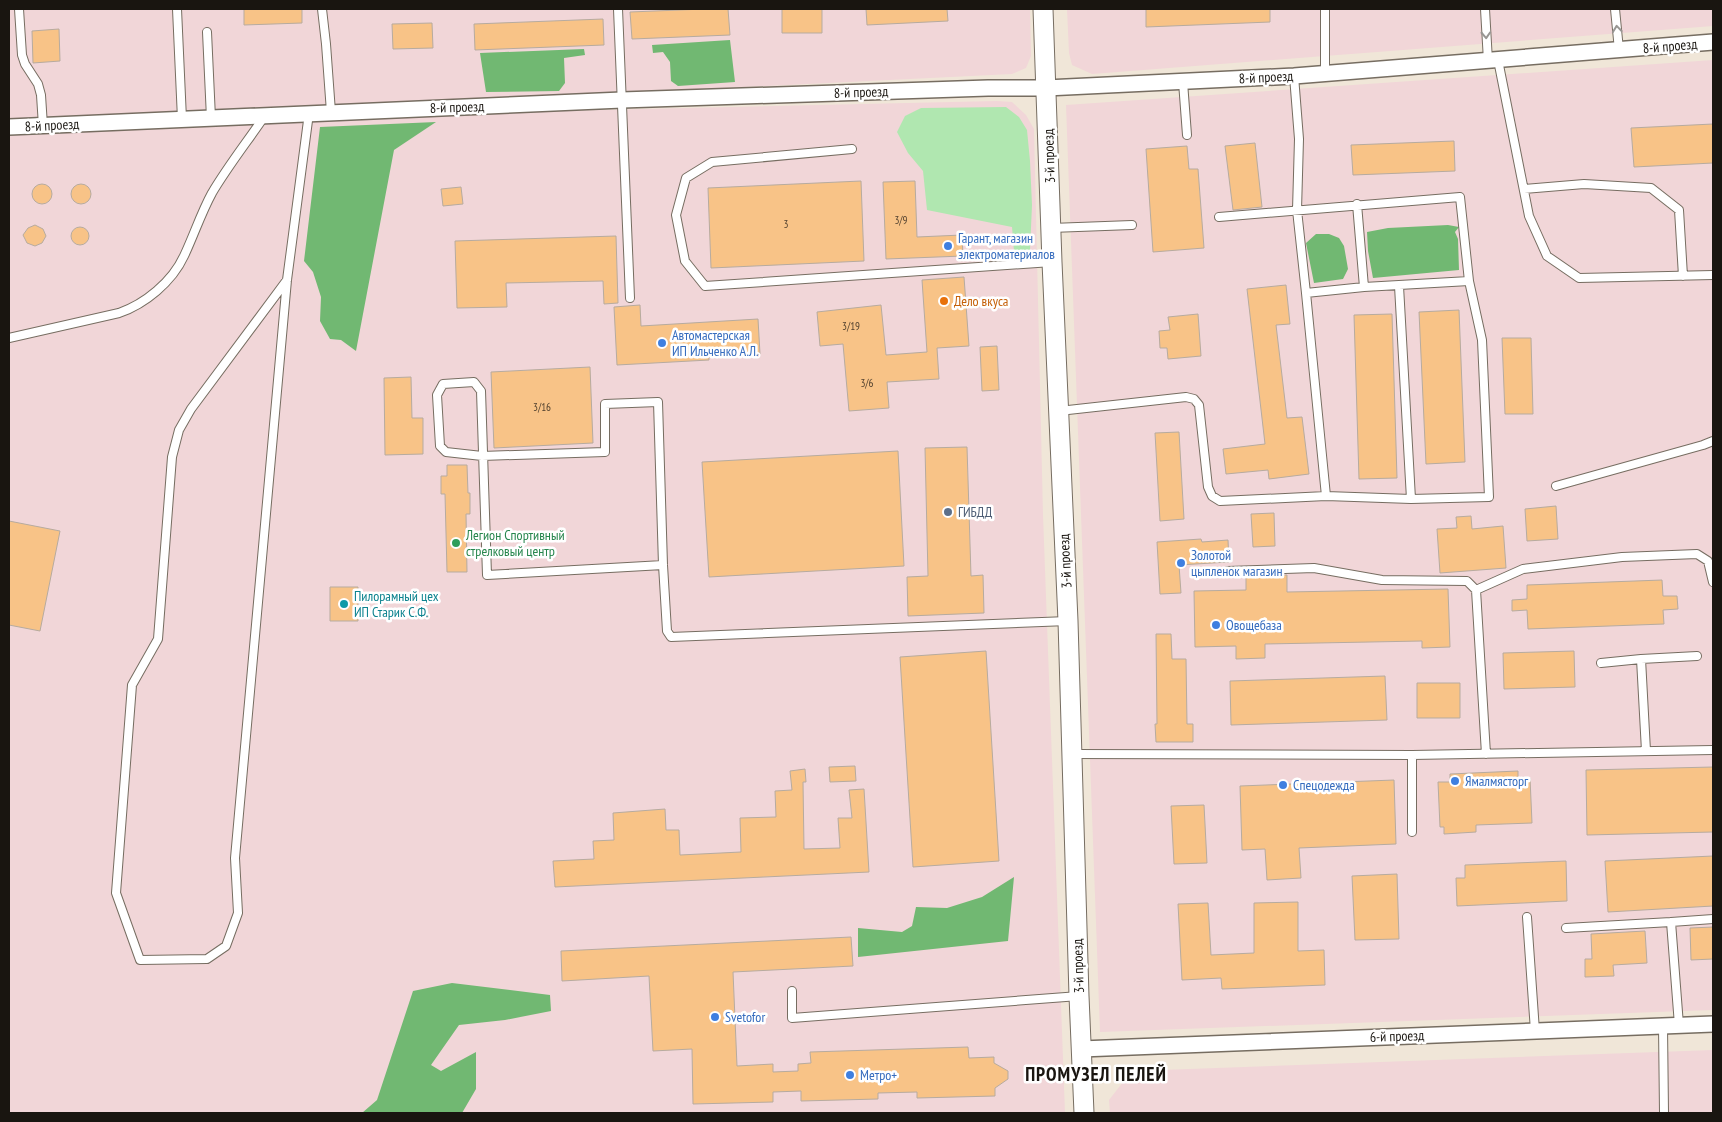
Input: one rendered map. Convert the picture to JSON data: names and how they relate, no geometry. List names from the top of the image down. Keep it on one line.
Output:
{"streets":{"street":["8-й проезд","3-й проезд","6-й проезд"]},"crossings":[["8-й проезд","3-й проезд"],["3-й проезд","6-й проезд"]],"districts":["ПРОМУЗЕЛ ПЕЛЕЙ"],"places":["Гарант, магазин электроматериалов","Дело вкуса","Автомастерская ИП Ильченко А.Л.","ГИБДД","Легион Спортивный стрелковый центр","Золотой цыпленок магазин","Пилорамный цех ИП Старик С.Ф.","Овощебаза","Ямалмясторг","Спецодежда","Svetofor","Метро+"],"house_numbers":["3/9","3","3/19","3/6","3/16"]}
